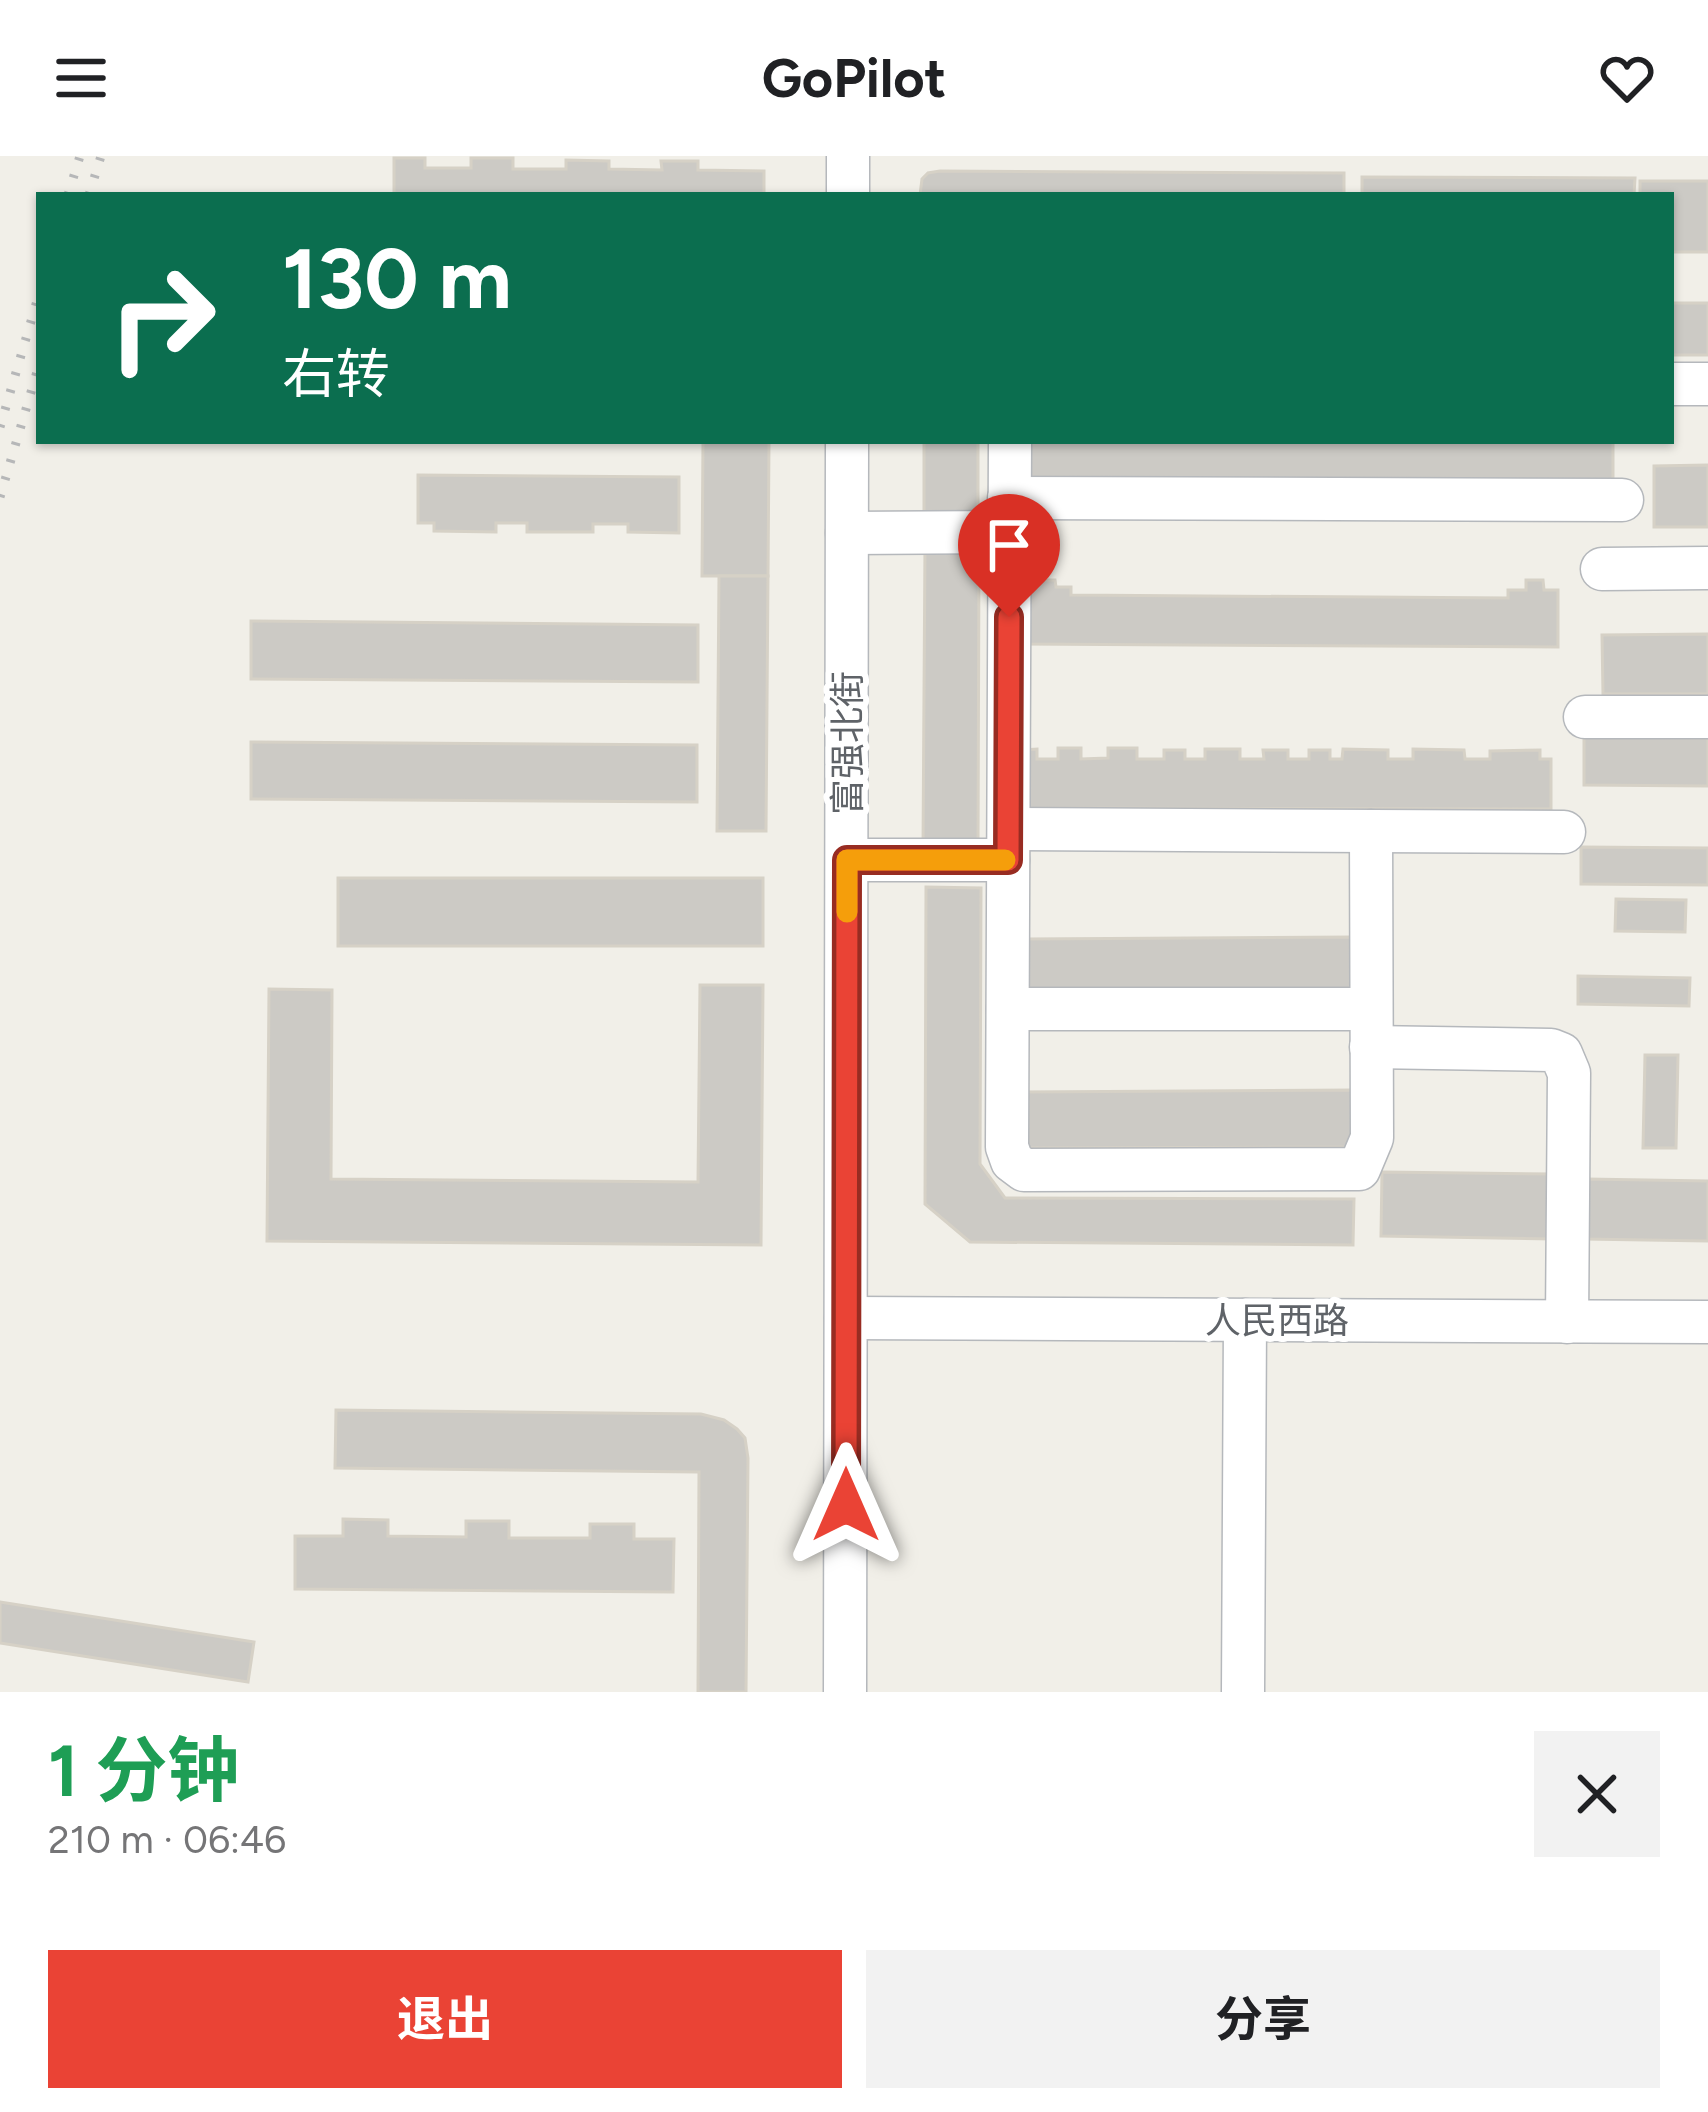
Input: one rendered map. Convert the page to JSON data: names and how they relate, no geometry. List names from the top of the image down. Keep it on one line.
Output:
{"streets":{"street":["富强北街","人民西路"]},"crossings":[["富强北街","人民西路"]],"page":{"header":"GoPilot","turn":["130 m","右转"],"heading":["1 分钟","210 m · 06:46"],"buttons":["退出","分享"]}}
